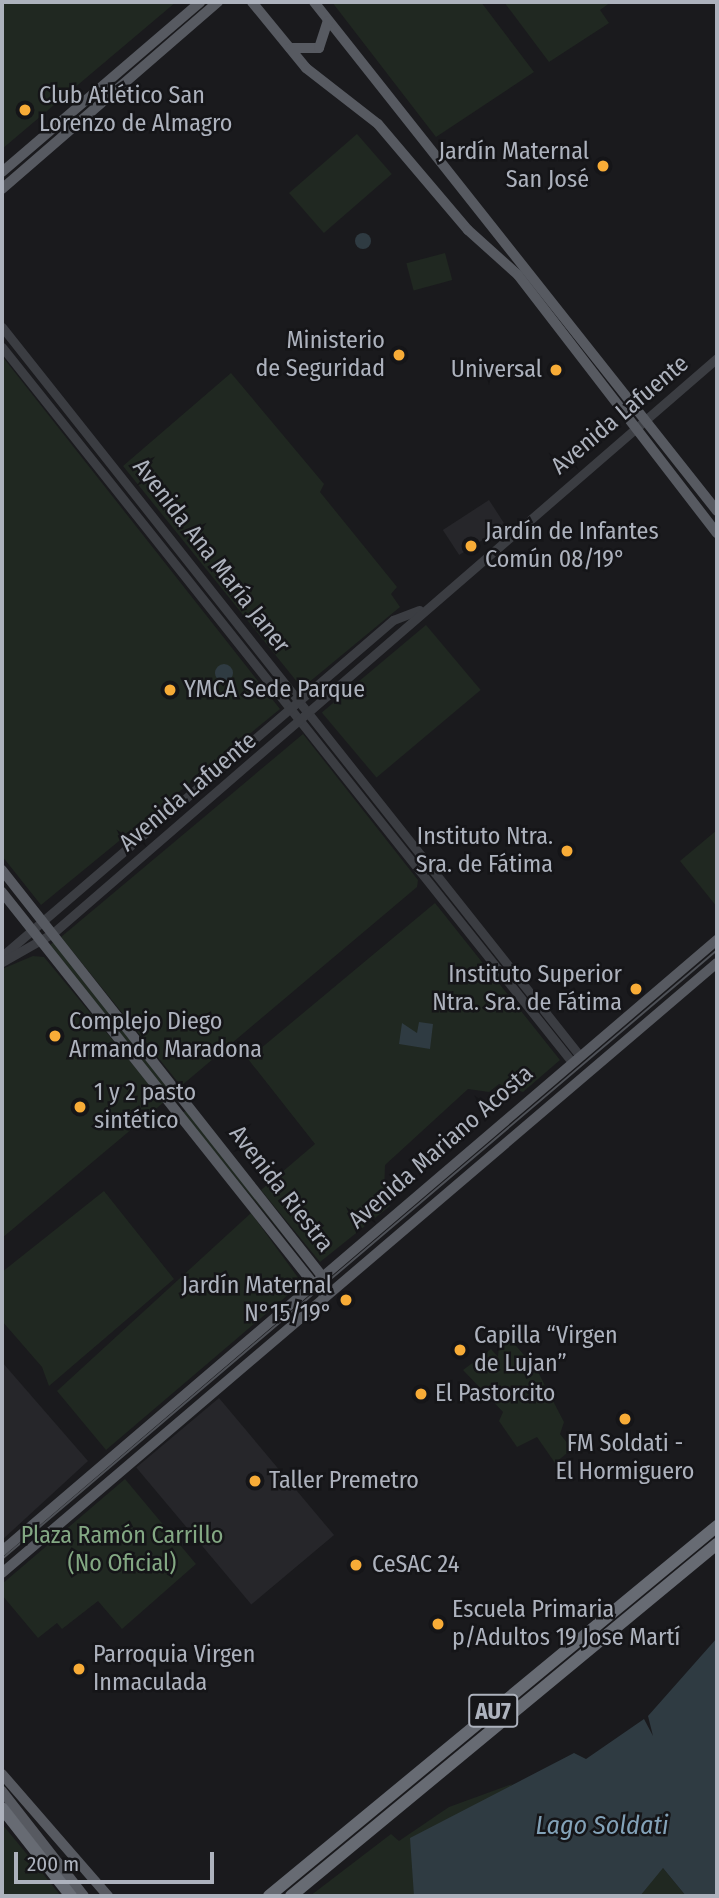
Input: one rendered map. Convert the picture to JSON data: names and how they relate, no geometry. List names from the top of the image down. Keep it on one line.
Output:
{"streets":{"highway":["AU7"],"main road":["Avenida Ana María Janer","Avenida Mariano Acosta","Avenida Riestra"],"street":["Avenida Lafuente"]},"crossings":[["Avenida Lafuente","Avenida Ana María Janer"],["Avenida Lafuente","Avenida Riestra"],["Avenida Ana María Janer","Avenida Mariano Acosta"],["Avenida Mariano Acosta","Avenida Riestra"]],"water":["Lago Soldati"],"parks":["Plaza Ramón Carrillo (No Oficial)"],"places":["Club Atlético San Lorenzo de Almagro","Jardín Maternal San José","Ministerio de Seguridad","Universal","Jardín de Infantes Común 08/19°","YMCA Sede Parque","Instituto Ntra. Sra. de Fátima","Instituto Superior Ntra. Sra. de Fátima","Complejo Diego Armando Maradona","1 y 2 pasto sintético","Jardín Maternal N°15/19°","Capilla “Virgen de Lujan”","El Pastorcito","FM Soldati - El Hormiguero","Taller Premetro","CeSAC 24","Escuela Primaria p/Adultos 19 Jose Martí","Parroquia Virgen Inmaculada"],"scale_bar":"200 m"}
